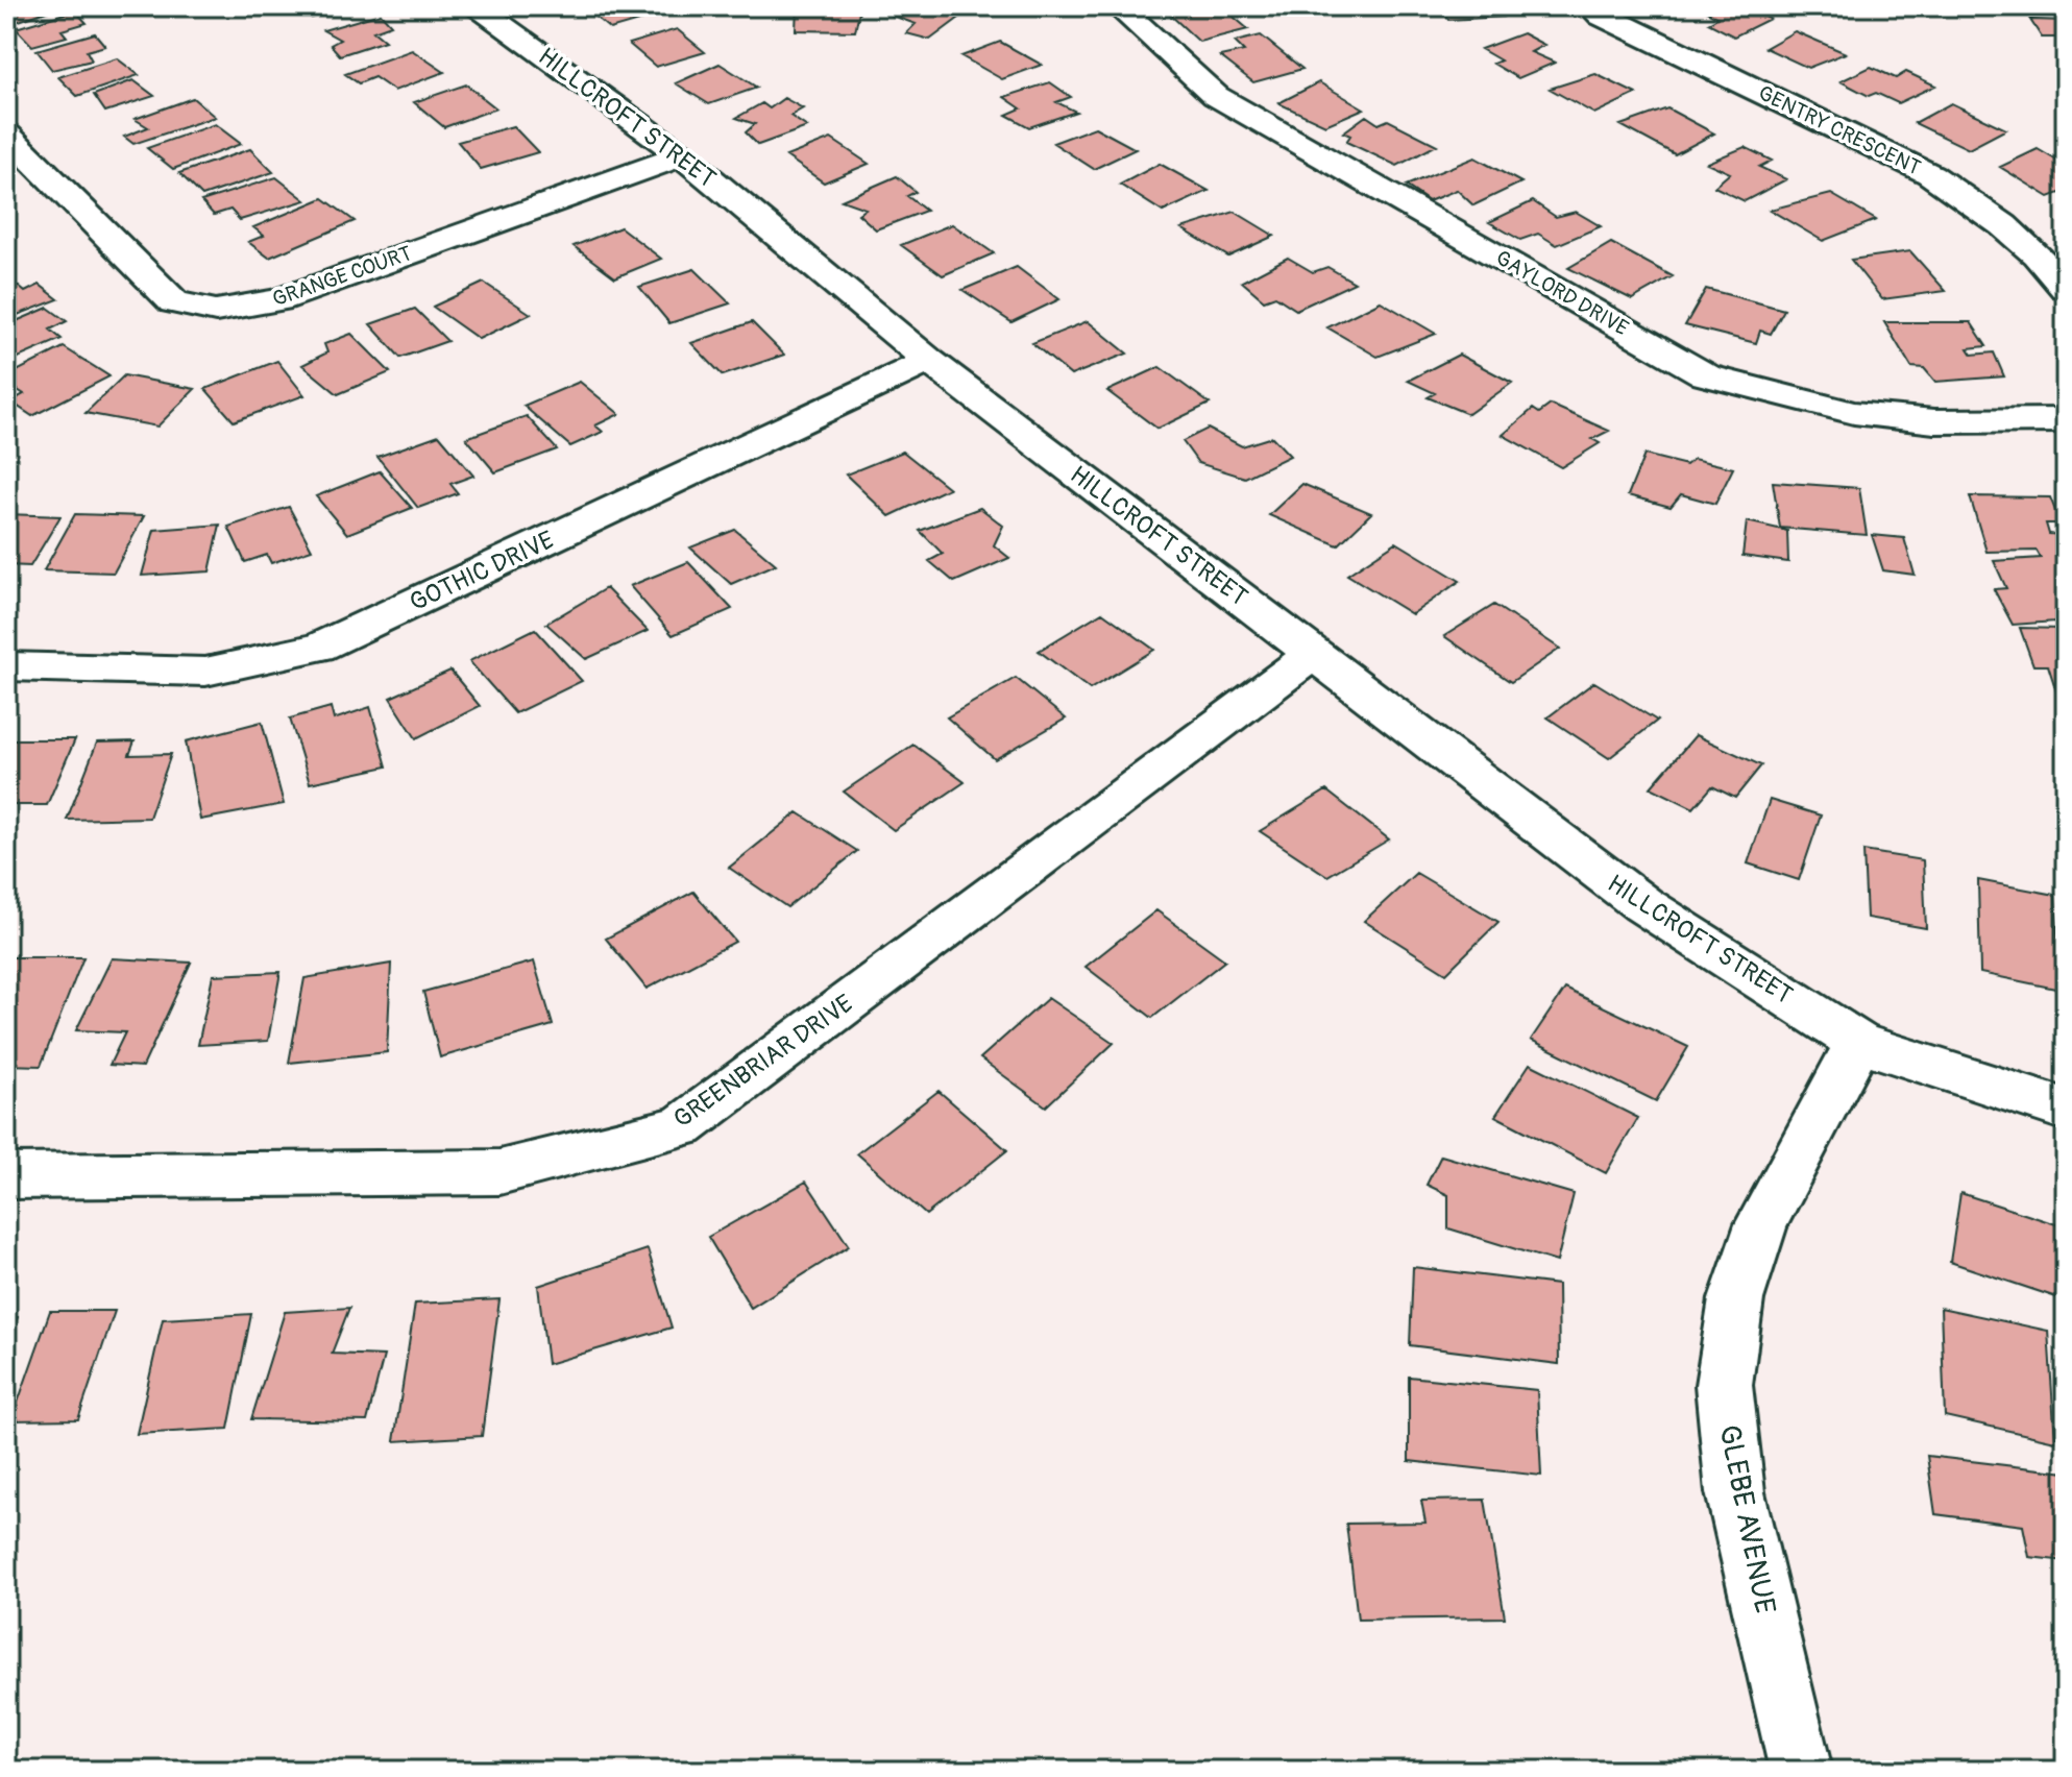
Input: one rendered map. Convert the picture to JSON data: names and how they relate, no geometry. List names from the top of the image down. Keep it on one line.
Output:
{"streets":{"street":["HILLCROFT STREET","GENTRY CRESCENT","GRANGE COURT","GAYLORD DRIVE","GOTHIC DRIVE","GREENBRIAR DRIVE","GLEBE AVENUE"]},"crossings":[["HILLCROFT STREET","GRANGE COURT"],["HILLCROFT STREET","GOTHIC DRIVE"],["HILLCROFT STREET","GREENBRIAR DRIVE"],["HILLCROFT STREET","GLEBE AVENUE"]]}
